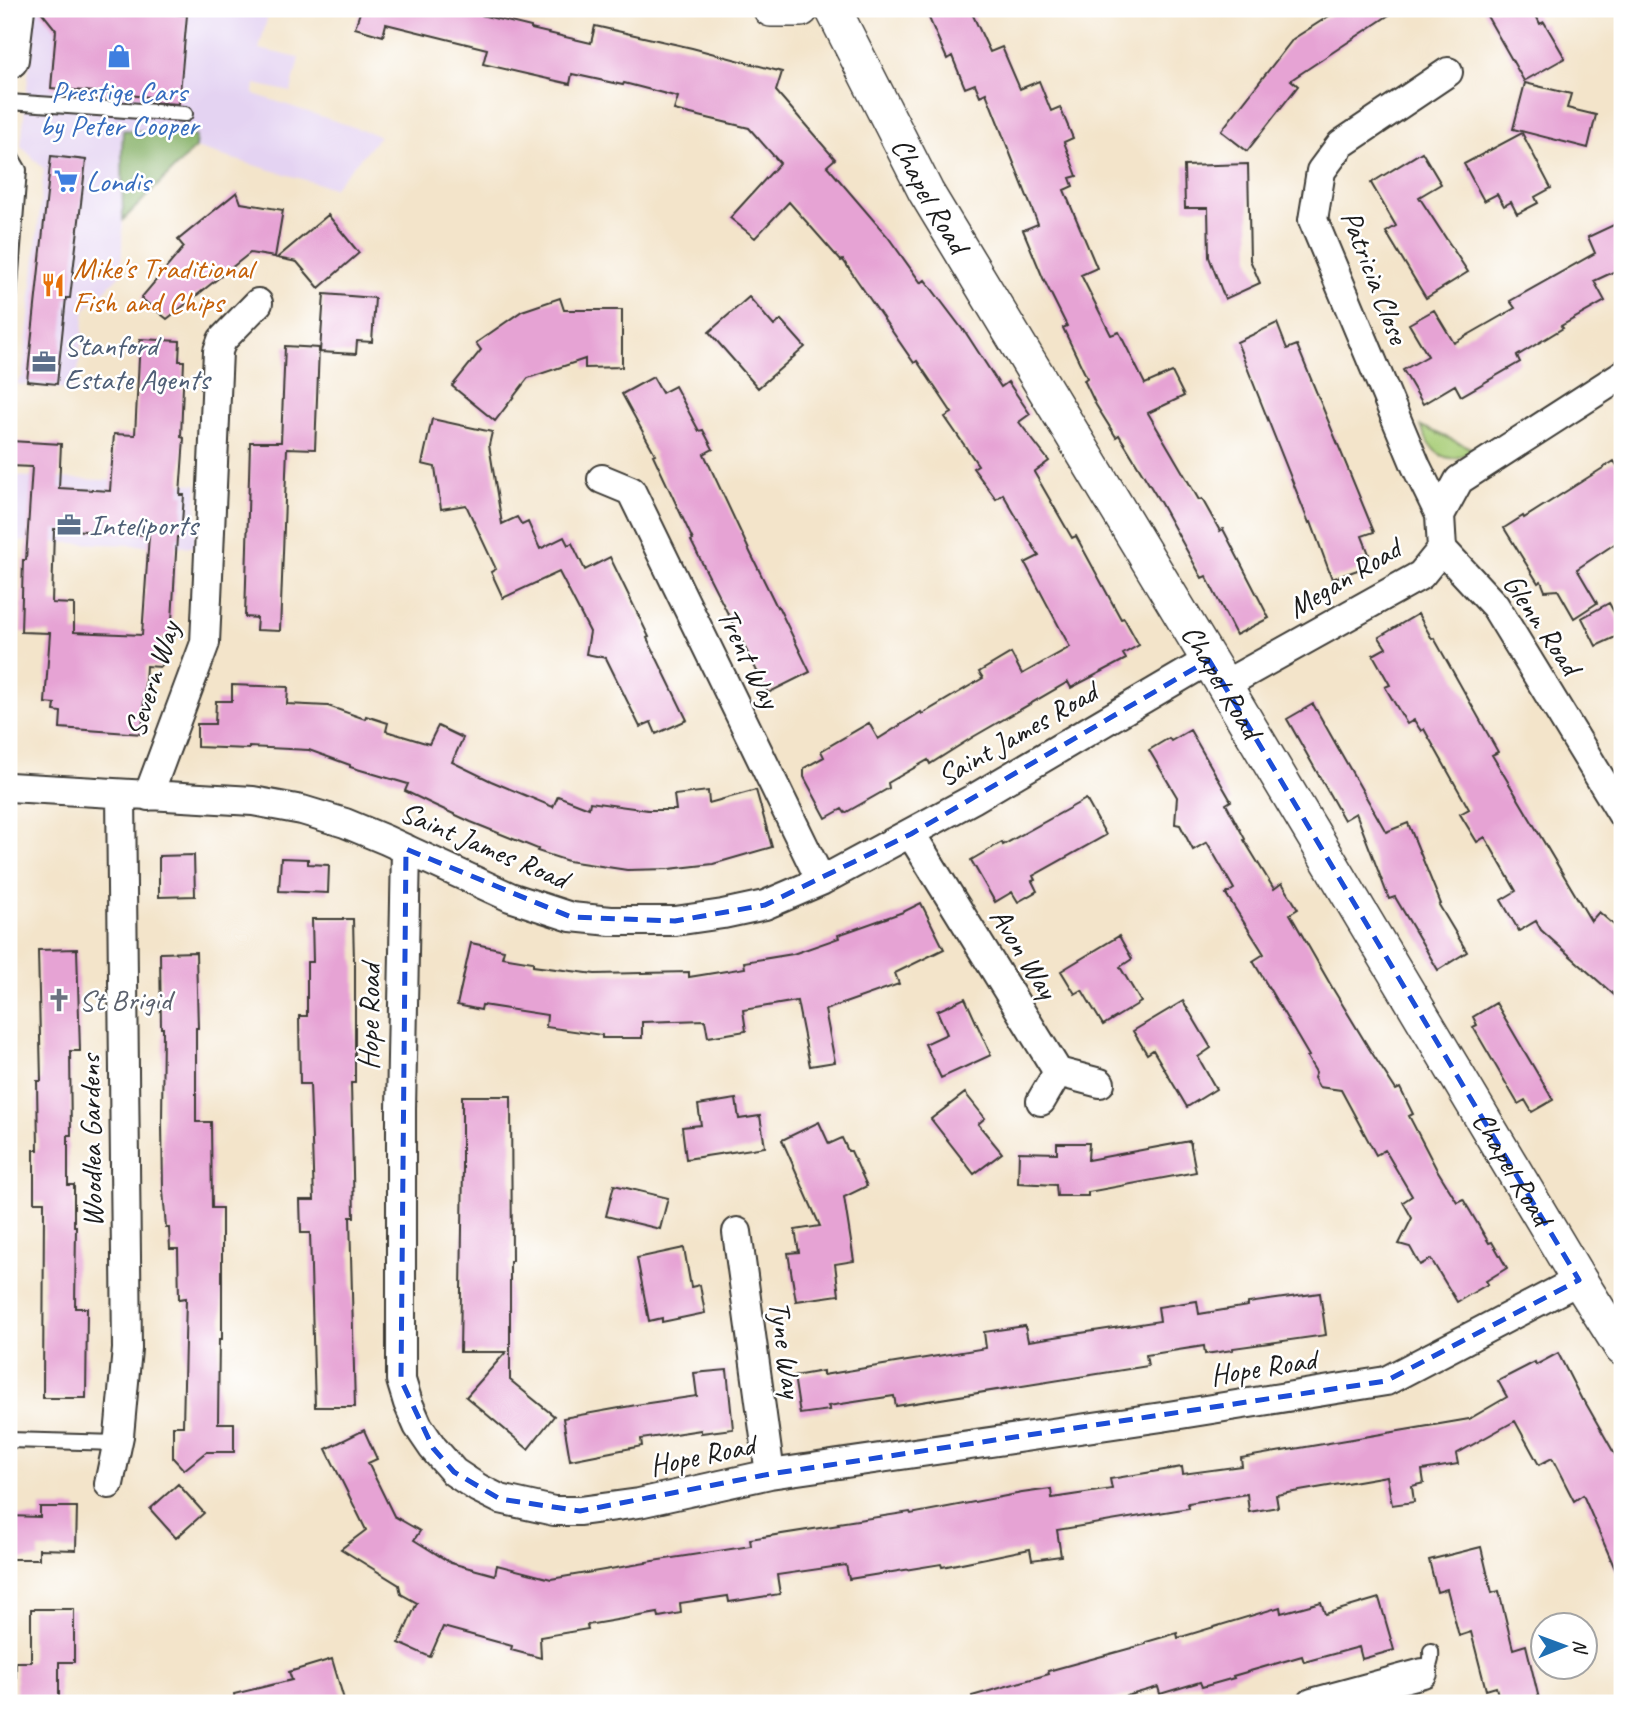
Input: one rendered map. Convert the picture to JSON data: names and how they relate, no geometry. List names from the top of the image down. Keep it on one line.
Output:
{"streets":{"street":["Chapel Road","Patricia Close","Megan Road","Glenn Road","Trent Way","Severn Way","Saint James Road","Avon Way","Hope Road","Woodlea Gardens","Tyne Way"]},"crossings":[["Chapel Road","Megan Road"],["Chapel Road","Saint James Road"],["Chapel Road","Hope Road"],["Patricia Close","Megan Road"],["Megan Road","Glenn Road"],["Megan Road","Saint James Road"],["Trent Way","Saint James Road"],["Severn Way","Saint James Road"],["Severn Way","Woodlea Gardens"],["Saint James Road","Avon Way"],["Saint James Road","Hope Road"],["Saint James Road","Woodlea Gardens"],["Hope Road","Tyne Way"]],"places":{"shop":["Prestige Cars by Peter Cooper"],"supermarket":["Londis"],"restaurant":["Mike's Traditional Fish and Chips"],"office":["Stanford Estate Agents","Inteliports"],"church":["St Brigid"]},"north":"right"}
